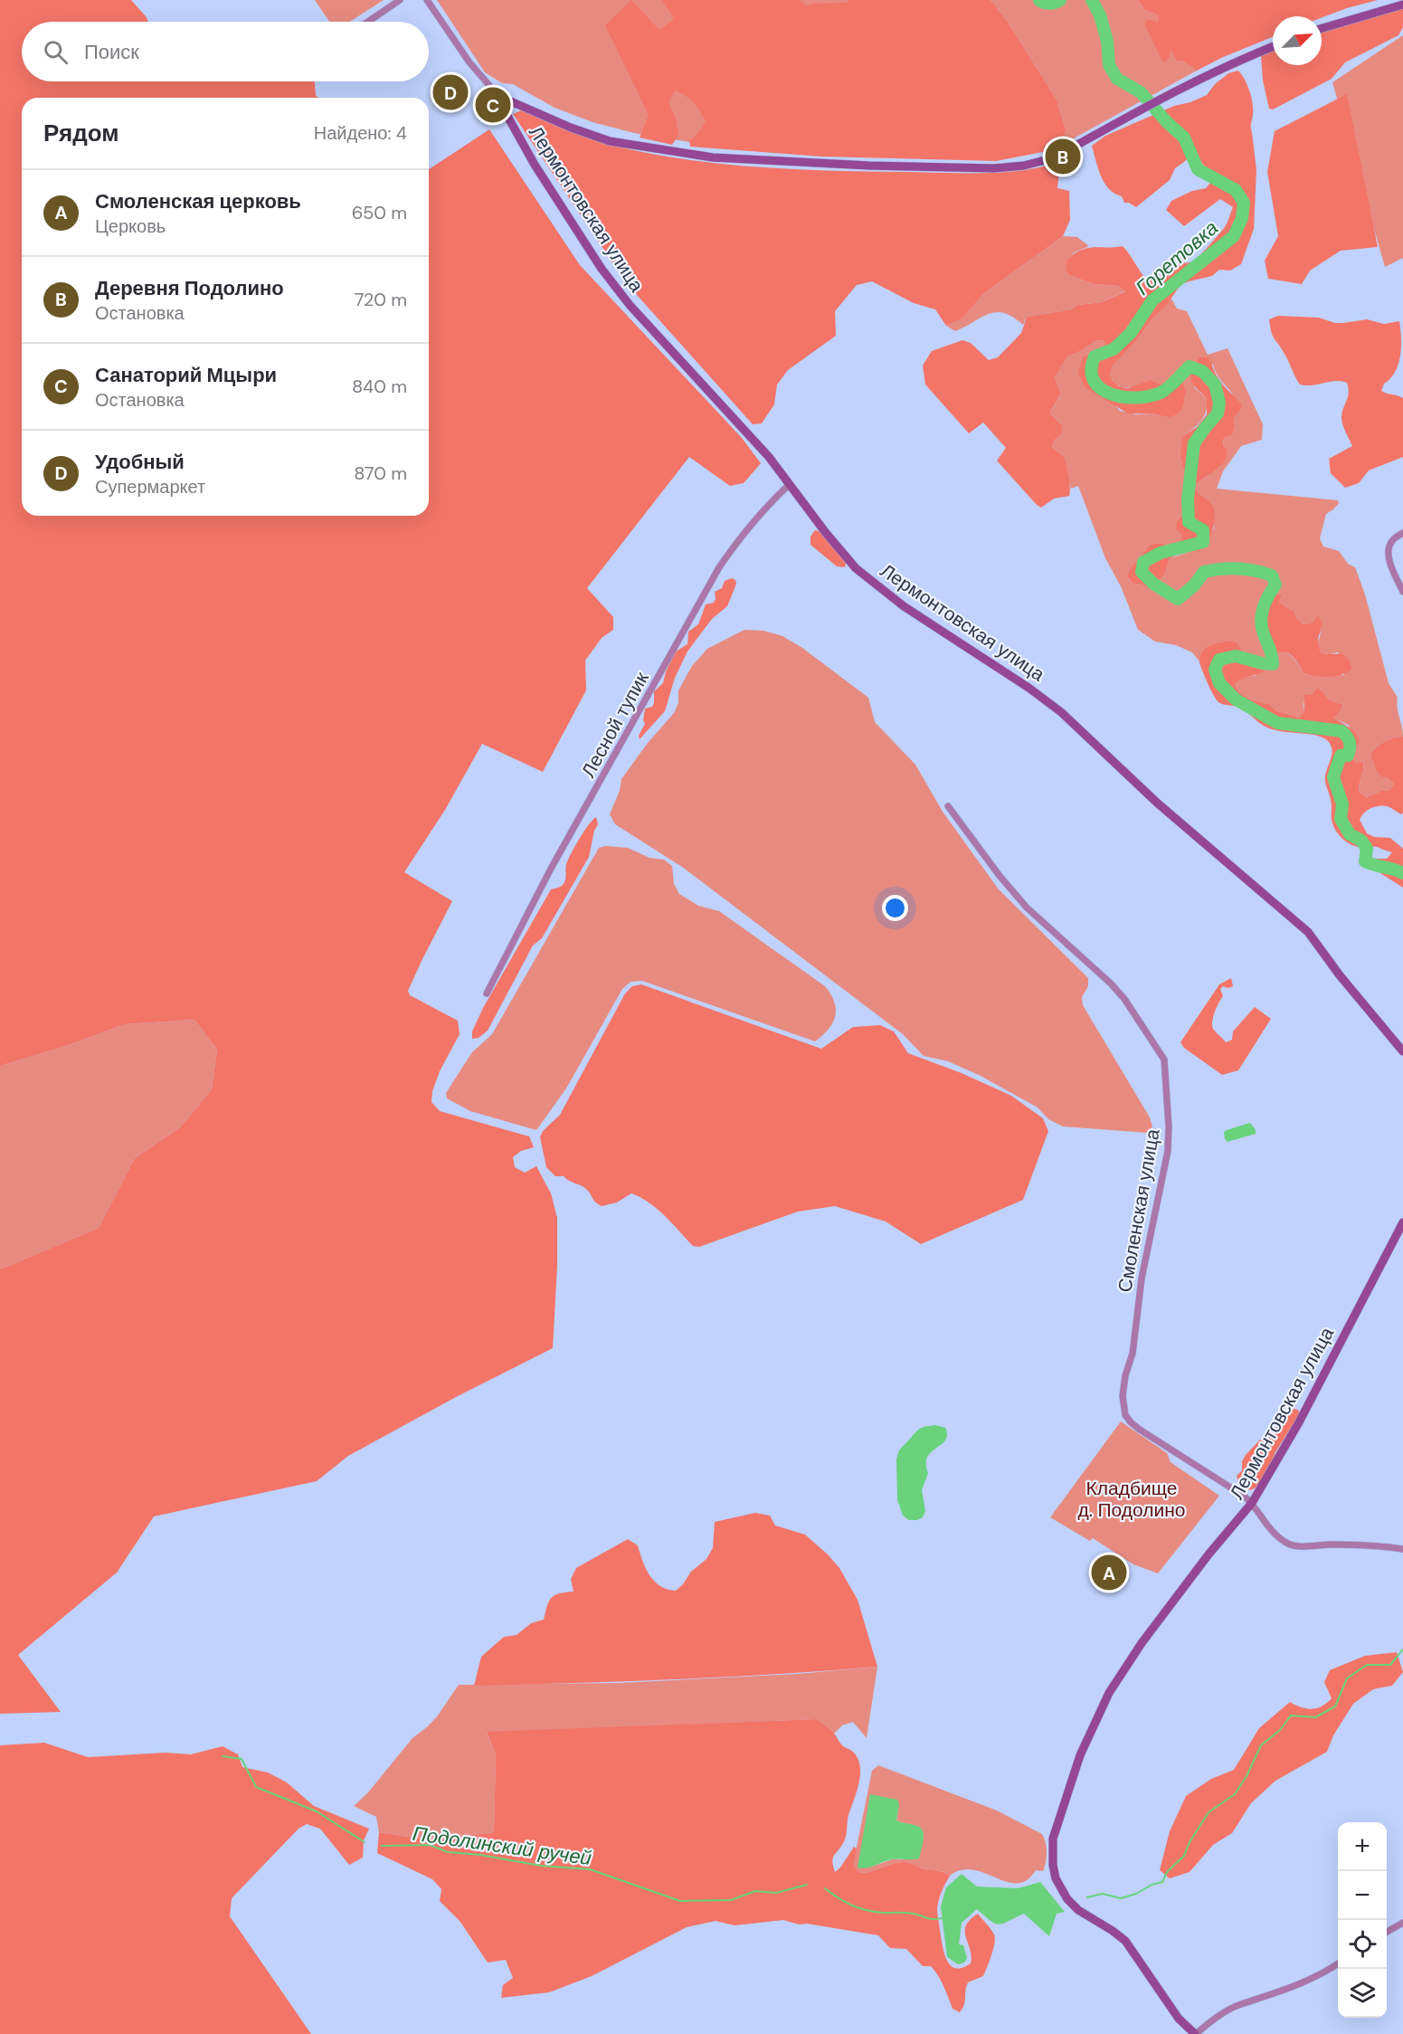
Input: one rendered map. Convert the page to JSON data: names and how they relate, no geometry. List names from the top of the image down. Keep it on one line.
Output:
{"streets":{"street":["Лермонтовская улица","Лесной тупик","Смоленская улица"]},"crossings":[["Лермонтовская улица","Лесной тупик"],["Лермонтовская улица","Смоленская улица"]],"water":["Горетовка","Подолинский ручей"],"parks":["Кладбище д. Подолино"],"north":"top right","page":{"search":"Поиск","pins":["D","C","B","A"],"heading":["Рядом","Найдено: 4"],"list":[{"mark":"A","name":"Смоленская церковь","note":"Церковь","value":"650 m"},{"mark":"B","name":"Деревня Подолино","note":"Остановка","value":"720 m"},{"mark":"C","name":"Санаторий Мцыри","note":"Остановка","value":"840 m"},{"mark":"D","name":"Удобный","note":"Супермаркет","value":"870 m"}],"map_buttons":["+","−"]}}
